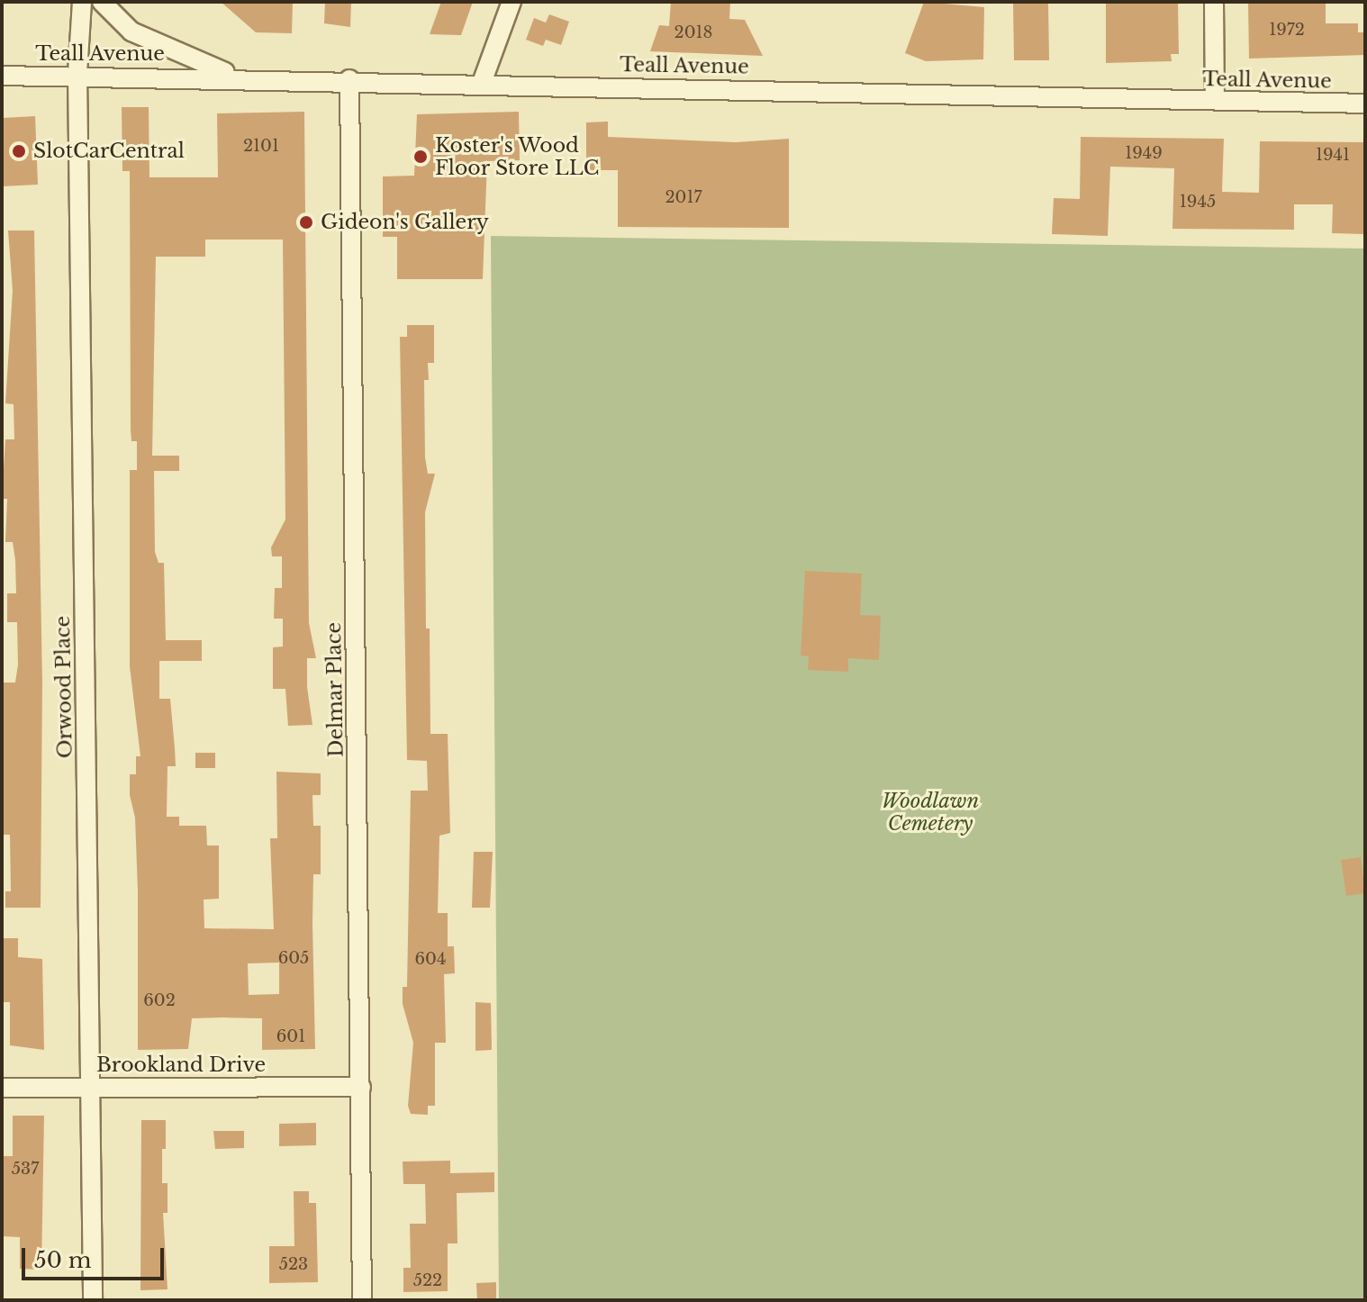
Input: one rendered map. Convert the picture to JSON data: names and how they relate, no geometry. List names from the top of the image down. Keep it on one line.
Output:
{"streets":{"street":["Teall Avenue","Orwood Place","Delmar Place","Brookland Drive"]},"crossings":[["Teall Avenue","Orwood Place"],["Teall Avenue","Delmar Place"],["Orwood Place","Brookland Drive"],["Delmar Place","Brookland Drive"]],"parks":["Woodlawn Cemetery"],"places":["SlotCarCentral","Koster's Wood Floor Store LLC","Gideon's Gallery"],"house_numbers":["1972","2018","2101","1949","1941","2017","1945","605","604","602","601","537","523","522"],"scale_bar":"50 m"}
